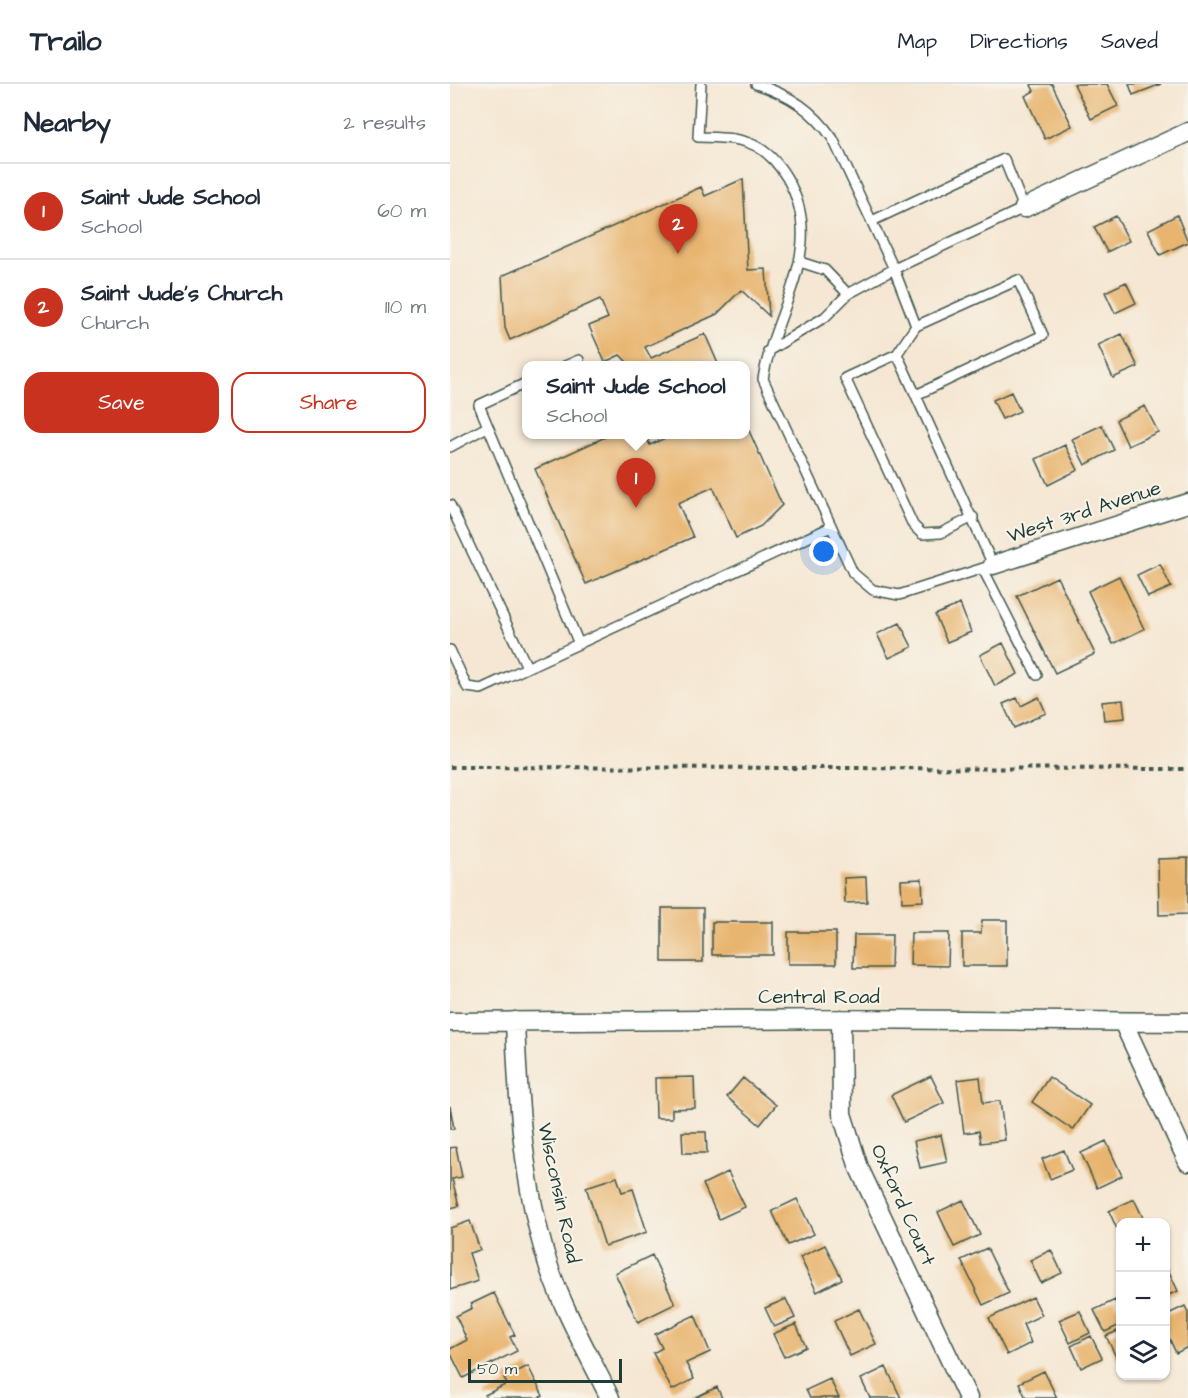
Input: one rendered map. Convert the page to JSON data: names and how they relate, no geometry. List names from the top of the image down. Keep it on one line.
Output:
{"streets":{"street":["West 3rd Avenue","Central Road","Wisconsin Road","Oxford Court"]},"crossings":[["Central Road","Wisconsin Road"],["Central Road","Oxford Court"]],"scale_bar":"50 m","page":{"header":"Trailo","nav":["Map","Directions","Saved"],"heading":["Nearby","2 results"],"list":[{"mark":"1","name":"Saint Jude School","note":"School","value":"60 m"},{"mark":"2","name":"Saint Jude's Church","note":"Church","value":"110 m"}],"pins":["2","1"],"buttons":["Save","Share"],"popup":["Saint Jude School","School"],"map_buttons":["+","−"],"scale":"50 m"}}
